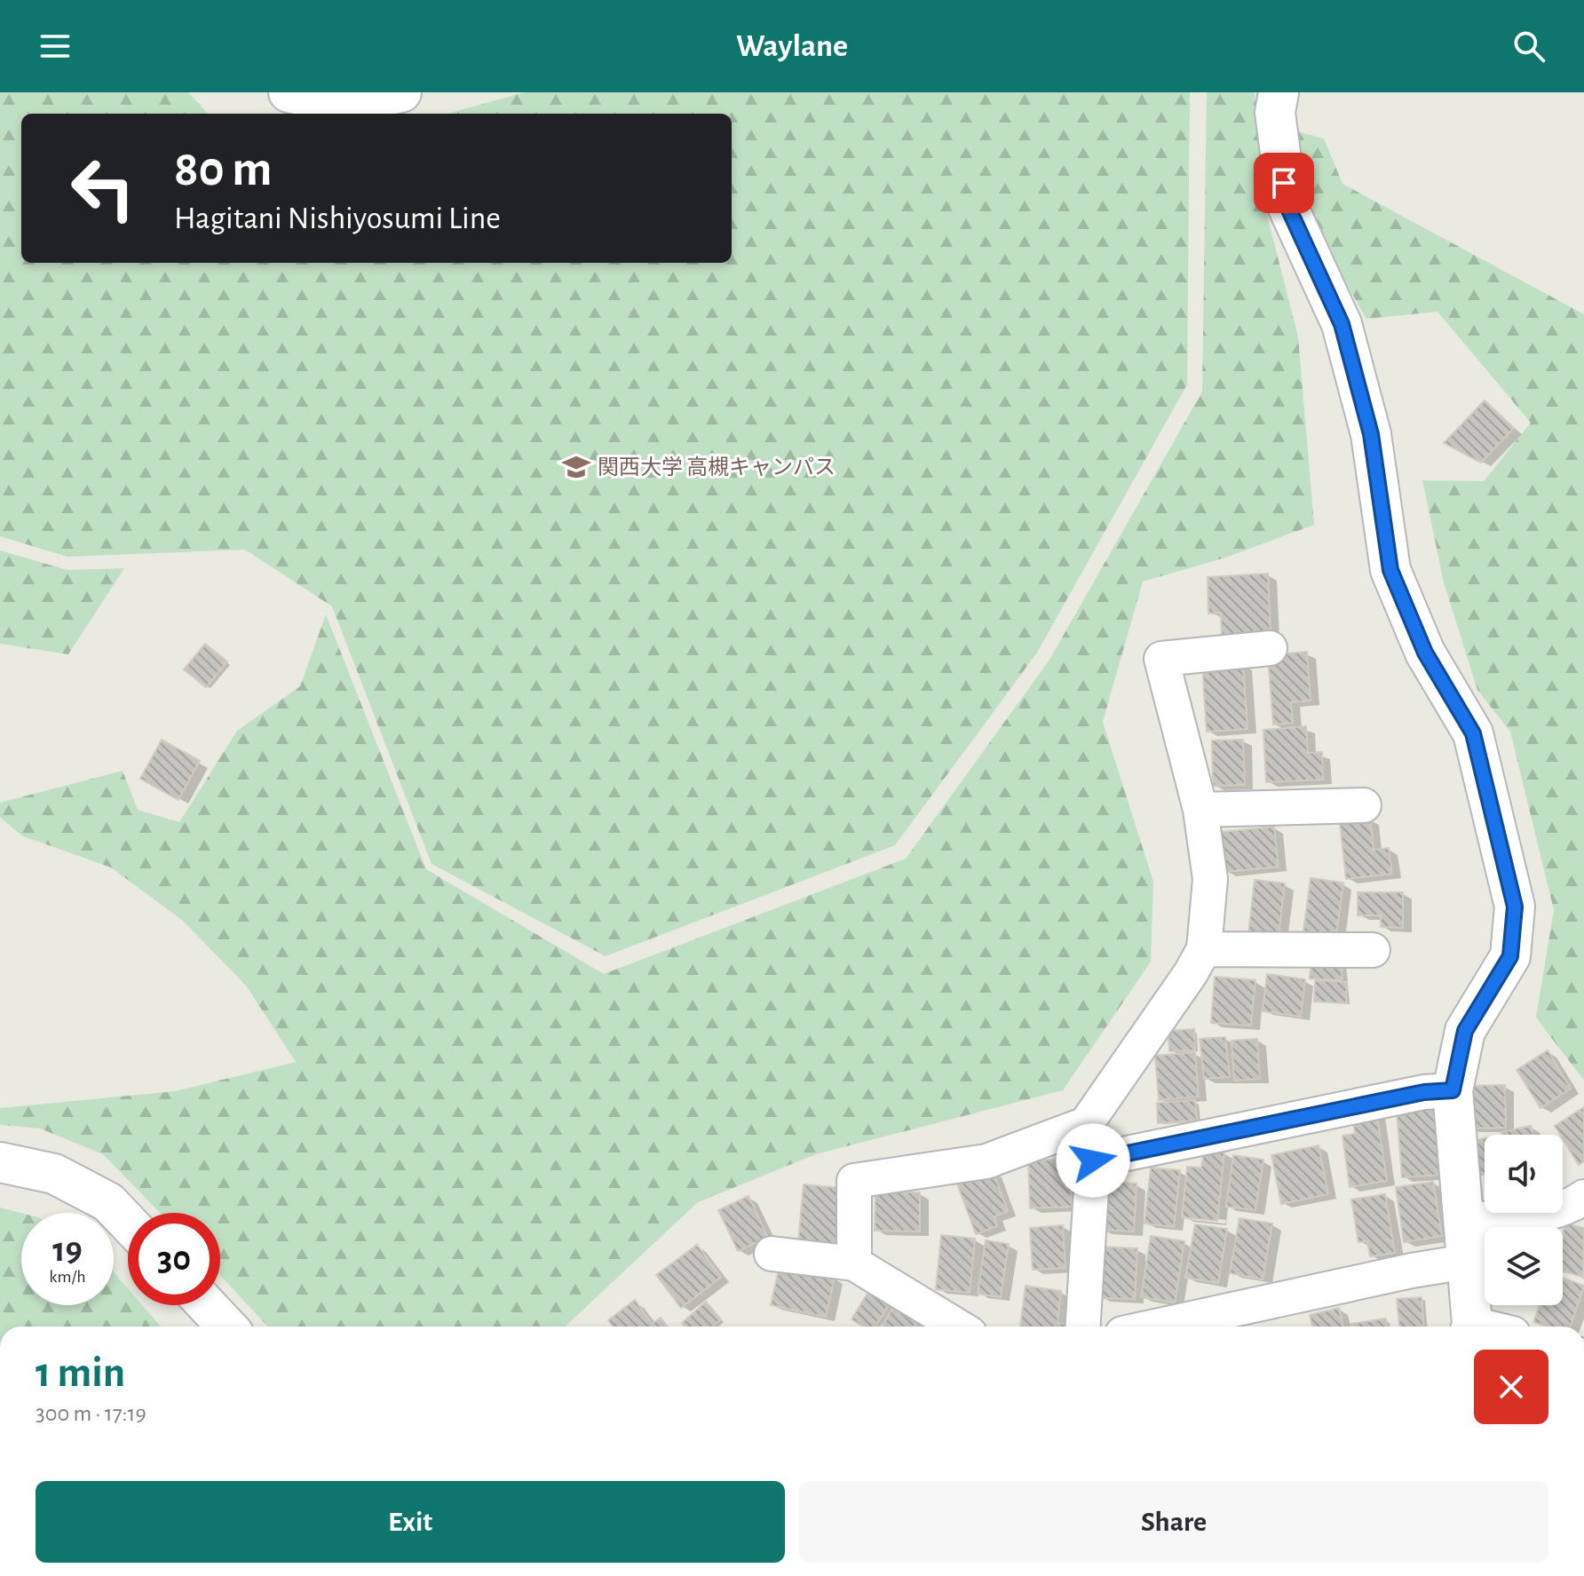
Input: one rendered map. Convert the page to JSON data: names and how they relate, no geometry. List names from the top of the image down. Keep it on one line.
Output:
{"places":{"school or university":["関西大学 高槻キャンパス"]},"page":{"header":"Waylane","turn":["80 m","Hagitani Nishiyosumi Line"],"speed":"19 km/h","limit":"30","heading":["1 min","300 m · 17:19"],"buttons":["Exit","Share"]}}
